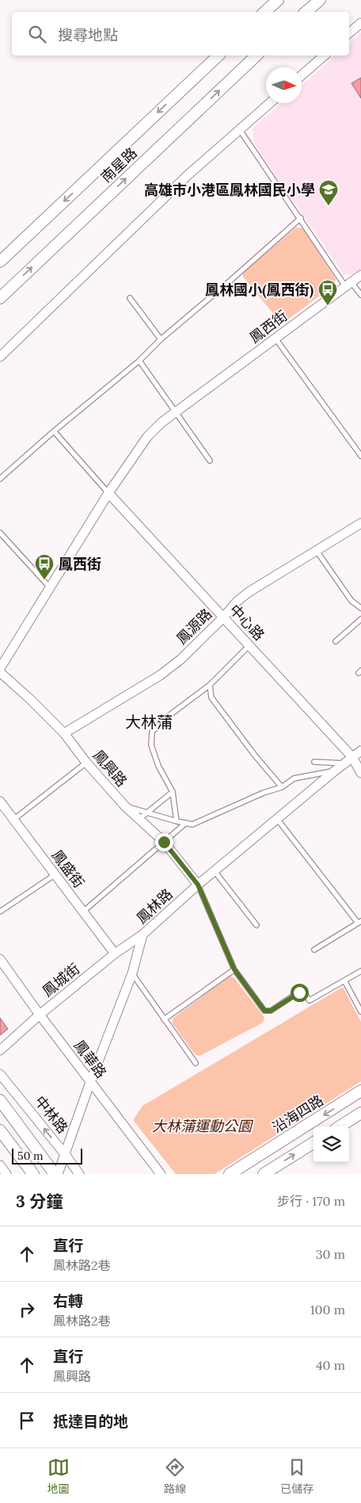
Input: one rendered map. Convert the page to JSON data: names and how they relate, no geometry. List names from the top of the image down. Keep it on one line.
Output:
{"streets":{"street":["南星路","鳳西街","中心路","鳳源路","鳳興路","鳳盛街","鳳林路","鳳城街","鳳華路","沿海四路","中林路"]},"crossings":[["鳳西街","中心路"],["中心路","鳳源路"],["中心路","鳳林路"],["鳳源路","鳳興路"],["鳳興路","鳳林路"],["鳳盛街","鳳城街"],["鳳林路","鳳城街"],["鳳林路","鳳華路"],["鳳林路","中林路"],["鳳城街","鳳華路"]],"districts":["大林蒲"],"parks":["大林蒲運動公園"],"places":{"school or university":["高雄市小港區鳳林國民小學"],"bus stop":["鳳林國小(鳳西街)","鳳西街"]},"scale_bar":"50 m","north":"right","page":{"search":"搜尋地點","scale":"50 m","heading":["3 分鐘","步行 · 170 m"],"list":[["直行","鳳林路2巷","30 m"],["右轉","鳳林路2巷","100 m"],["直行","鳳興路","40 m"],"抵達目的地"],"nav":["地圖","路線","已儲存"]}}
